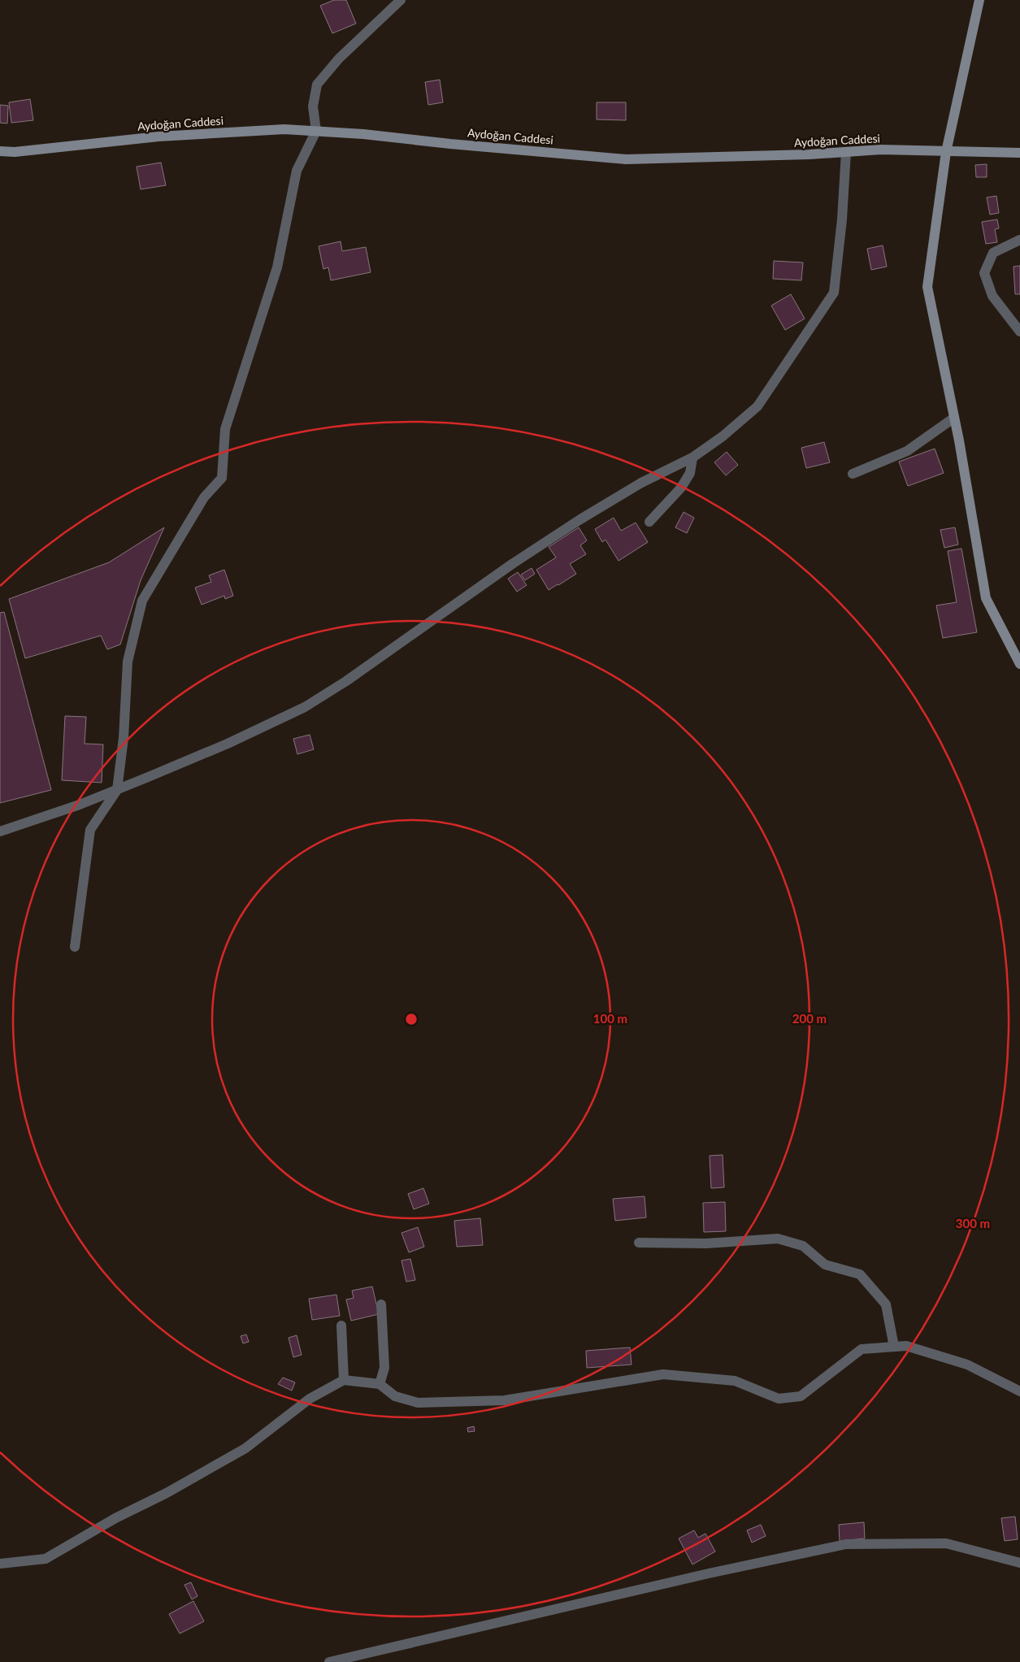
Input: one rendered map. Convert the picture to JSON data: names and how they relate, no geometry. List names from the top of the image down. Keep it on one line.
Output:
{"streets":{"street":["Aydoğan Caddesi"]},"rings":["100 m","200 m","300 m"]}
